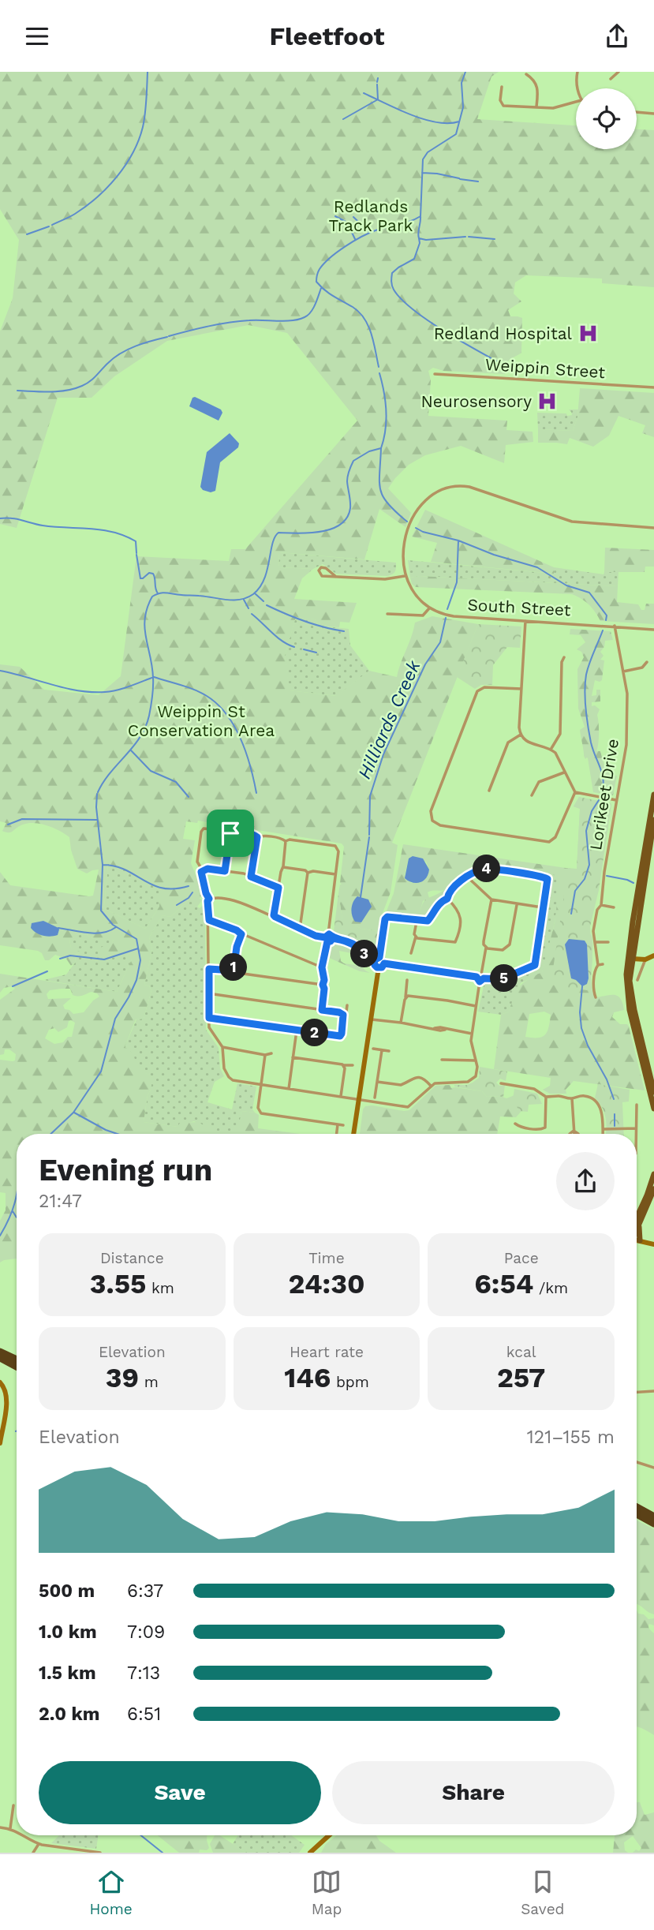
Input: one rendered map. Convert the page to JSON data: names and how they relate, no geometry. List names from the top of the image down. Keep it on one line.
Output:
{"streets":{"street":["Weippin Street","South Street","Lorikeet Drive"]},"crossings":[["South Street","Lorikeet Drive"]],"water":["Hilliards Creek"],"parks":["Redlands Track Park","Weippin St Conservation Area"],"places":{"hospital":["Redland Hospital","Neurosensory"]},"page":{"header":"Fleetfoot","pins":["4","3","1","5","2"],"heading":["Evening run","21:47"],"stats":[["Distance","3.55 km"],["Time","24:30"],["Pace","6:54 /km"],["Elevation","39 m"],["Heart rate","146 bpm"],["kcal","257"]],"chart":["Elevation","121–155 m"],"list":[{"name":"500 m","note":"6:37"},{"name":"1.0 km","note":"7:09"},{"name":"1.5 km","note":"7:13"},{"name":"2.0 km","note":"6:51"}],"buttons":["Save","Share"],"tabs":["Home","Map","Saved"]}}
